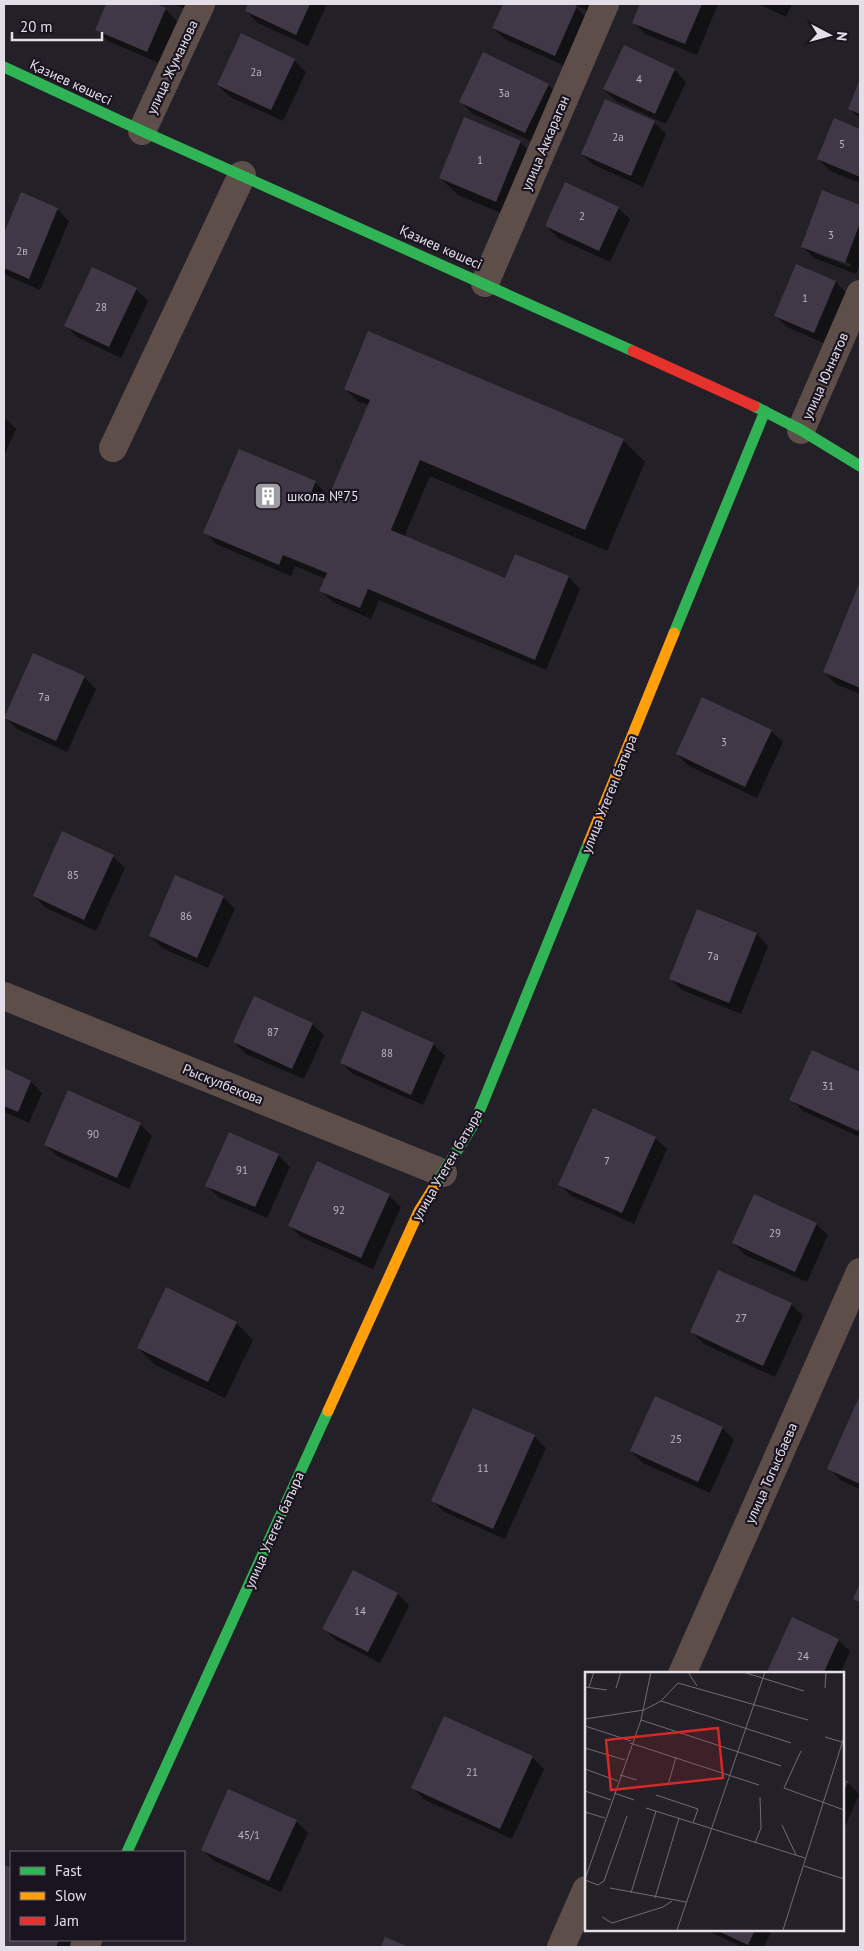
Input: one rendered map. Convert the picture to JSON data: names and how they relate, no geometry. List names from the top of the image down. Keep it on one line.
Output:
{"streets":{"street":["улица Жуманова","Қазиев көшесі","улица Аккараган","улица Юннатов","улица Утеген батыра","Рыскулбекова","улица Тогысбаева"]},"crossings":[["улица Жуманова","Қазиев көшесі"],["Қазиев көшесі","улица Аккараган"],["Қазиев көшесі","улица Юннатов"],["Қазиев көшесі","улица Утеген батыра"],["улица Утеген батыра","Рыскулбекова"]],"places":{"building":["школа №75"]},"house_numbers":["2а","4","3а","2а","5","1","2","3","2в","1","28","7а","3","85","86","7а","87","88","31","90","7","91","92","29","27","25","11","14","24","21","45/1"],"legend":["Fast","Slow","Jam"],"scale_bar":"20 m","north":"right"}
